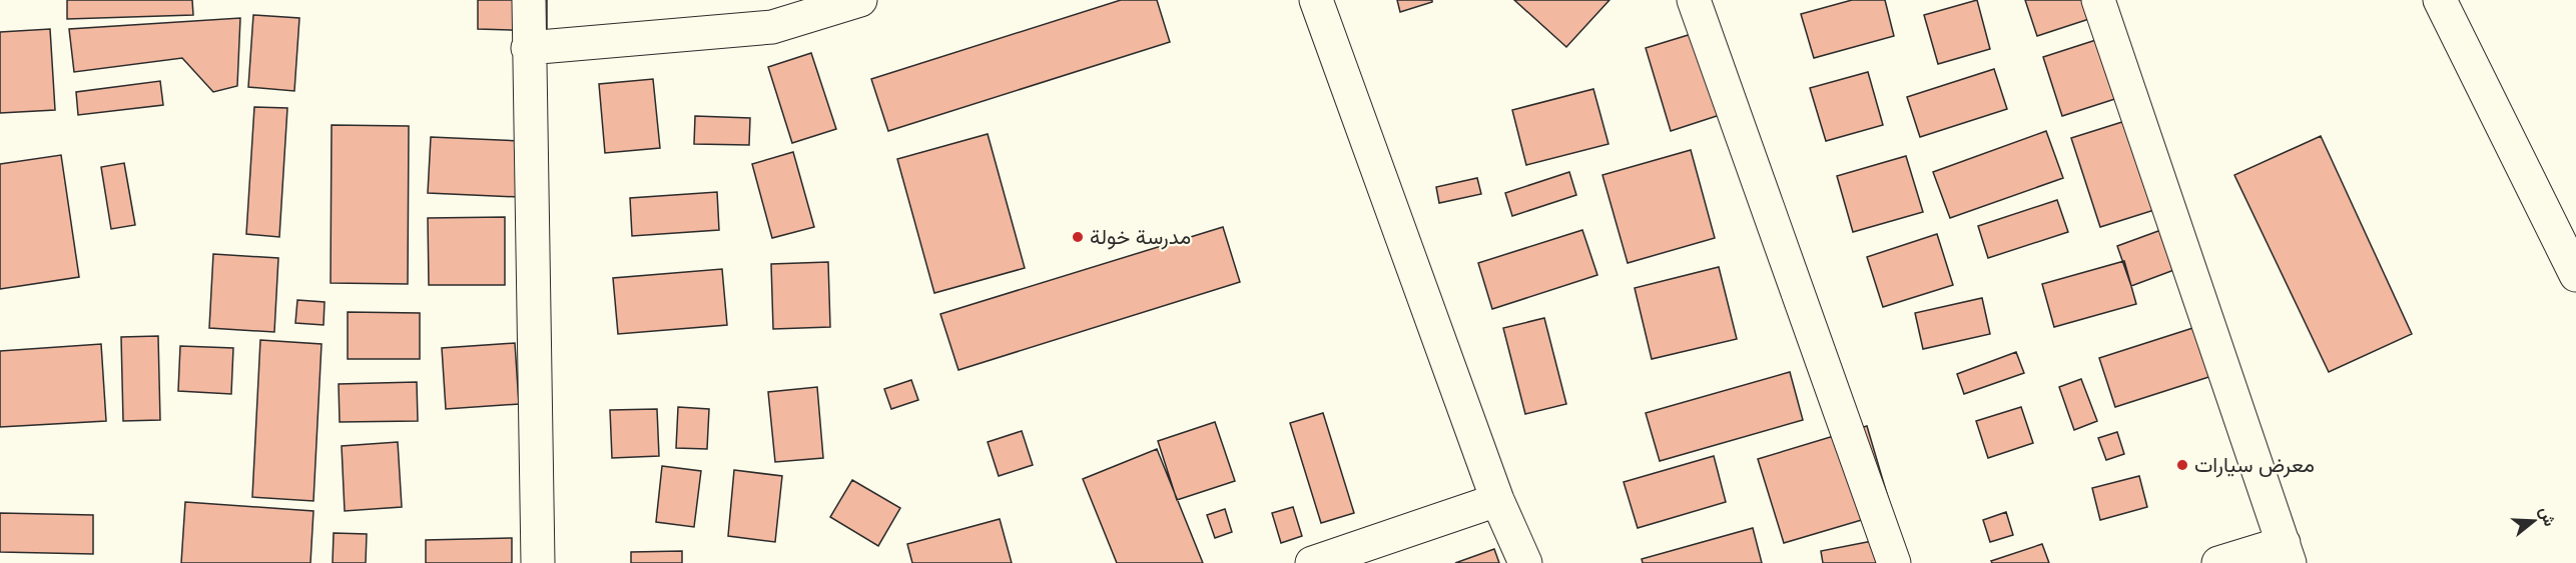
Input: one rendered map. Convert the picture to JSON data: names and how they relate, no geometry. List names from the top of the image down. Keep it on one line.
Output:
{"places":["مدرسة خولة","معرض سيارات"],"north":"right"}
